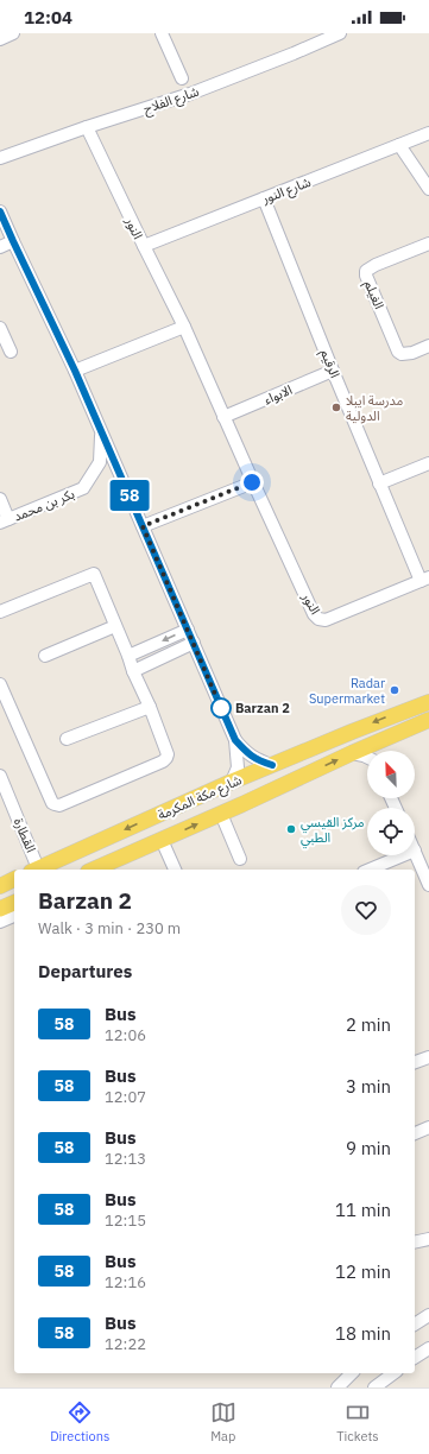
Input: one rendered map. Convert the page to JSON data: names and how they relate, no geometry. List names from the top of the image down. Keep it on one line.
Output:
{"streets":{"main road":["شارع مكة المكرمة"],"street":["شارع الفلاح","شارع النور","النور","الغيلم","الرقيم","الابواء","بكر بن محمد","القطارة"]},"crossings":[["شارع الفلاح","النور"],["شارع النور","النور"],["شارع النور","الرقيم"],["النور","الرقيم"],["النور","الابواء"],["الرقيم","الابواء"],["شارع مكة المكرمة","القطارة"]],"places":["مدرسة ايبلا الدولية","Radar Supermarket","Barzan 2","مركز القيسي الطبي"],"lines":["bus line 58"],"north":"top left","page":{"status":"12:04","on_map":"58","heading":[["Barzan 2","Walk · 3 min · 230 m"],"Departures"],"list":[{"mark":"58","name":"Bus","note":"12:06","value":"2 min"},{"mark":"58","name":"Bus","note":"12:07","value":"3 min"},{"mark":"58","name":"Bus","note":"12:13","value":"9 min"},{"mark":"58","name":"Bus","note":"12:15","value":"11 min"},{"mark":"58","name":"Bus","note":"12:16","value":"12 min"},{"mark":"58","name":"Bus","note":"12:22","value":"18 min"}],"tabs":["Directions","Map","Tickets"]}}
